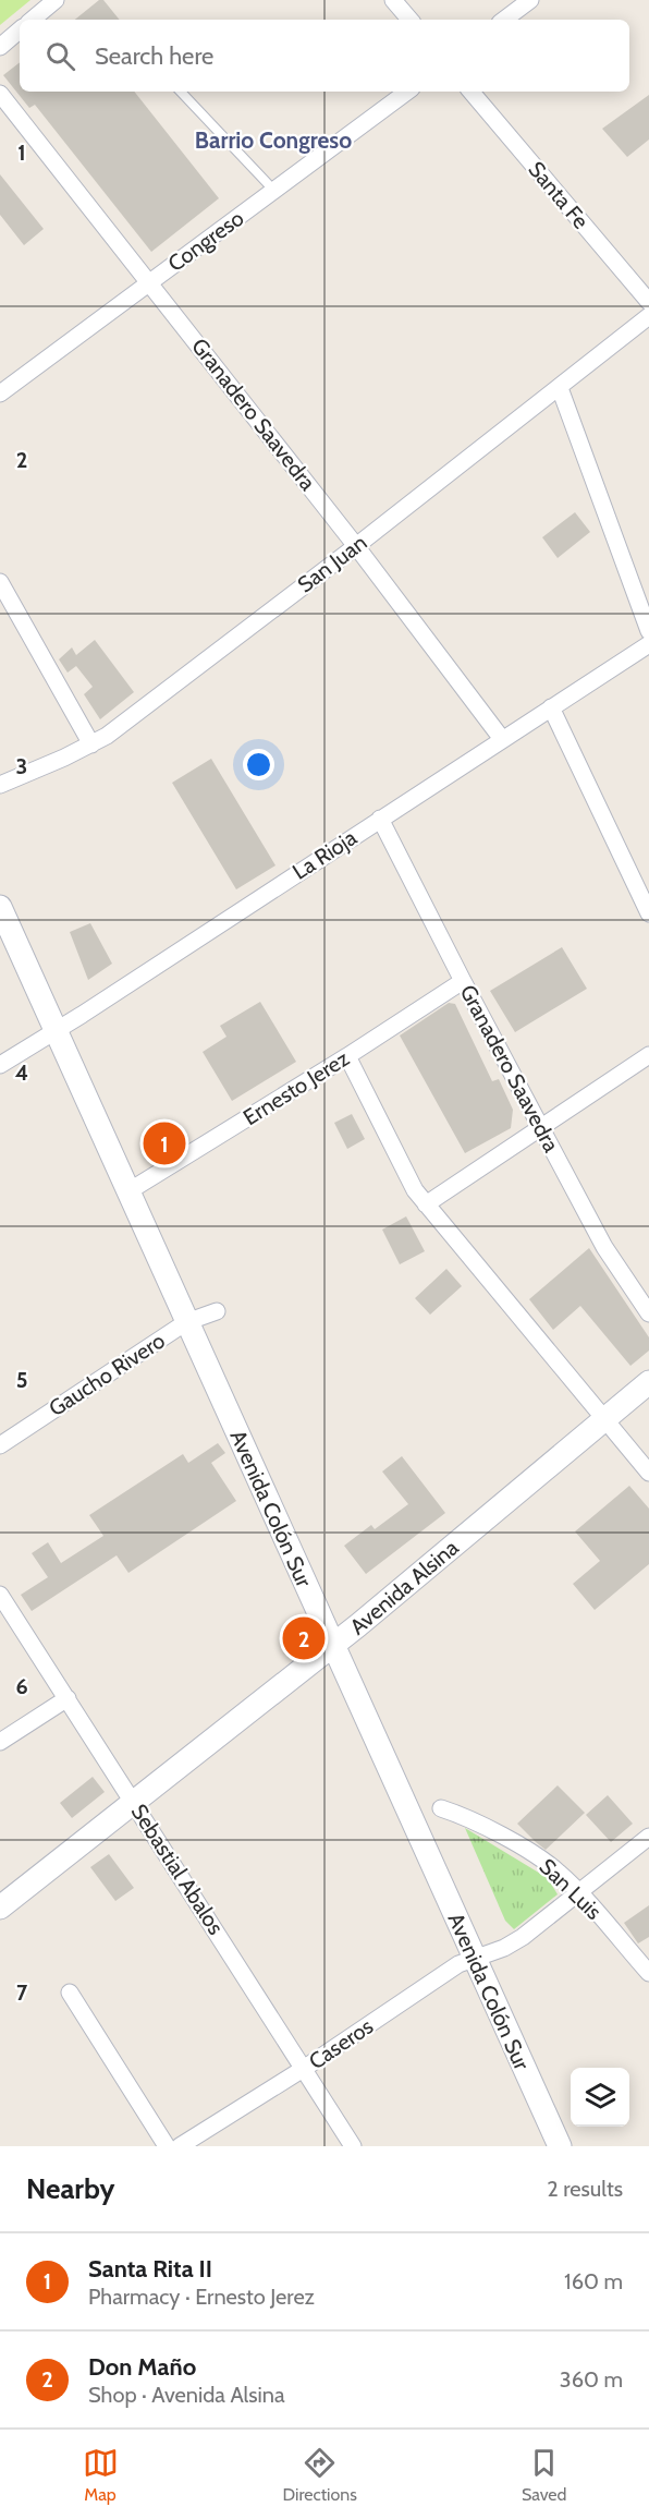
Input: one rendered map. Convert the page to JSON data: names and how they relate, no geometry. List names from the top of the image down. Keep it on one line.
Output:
{"streets":{"main road":["Avenida Colón Sur","Avenida Alsina"],"street":["Santa Fe","Congreso","Granadero Saavedra","San Juan","La Rioja","Ernesto Jerez","Gaucho Rivero","Sebastial Abalos","San Luis","Caseros"]},"crossings":[["Congreso","Granadero Saavedra"],["Granadero Saavedra","San Juan"],["Granadero Saavedra","La Rioja"],["Granadero Saavedra","Ernesto Jerez"],["La Rioja","Avenida Colón Sur"],["Ernesto Jerez","Avenida Colón Sur"],["Gaucho Rivero","Avenida Colón Sur"],["Avenida Colón Sur","Avenida Alsina"],["Avenida Colón Sur","Caseros"],["Avenida Alsina","Sebastial Abalos"],["Sebastial Abalos","Caseros"],["San Luis","Caseros"]],"districts":["Barrio Congreso"],"page":{"search":"Search here","pins":["1","2"],"heading":["Nearby","2 results"],"list":[{"mark":"1","name":"Santa Rita II","note":"Pharmacy · Ernesto Jerez","value":"160 m"},{"mark":"2","name":"Don Maño","note":"Shop · Avenida Alsina","value":"360 m"}],"nav":["Map","Directions","Saved"]},"grid":{"rows":["1","2","3","4","5","6","7"]}}
